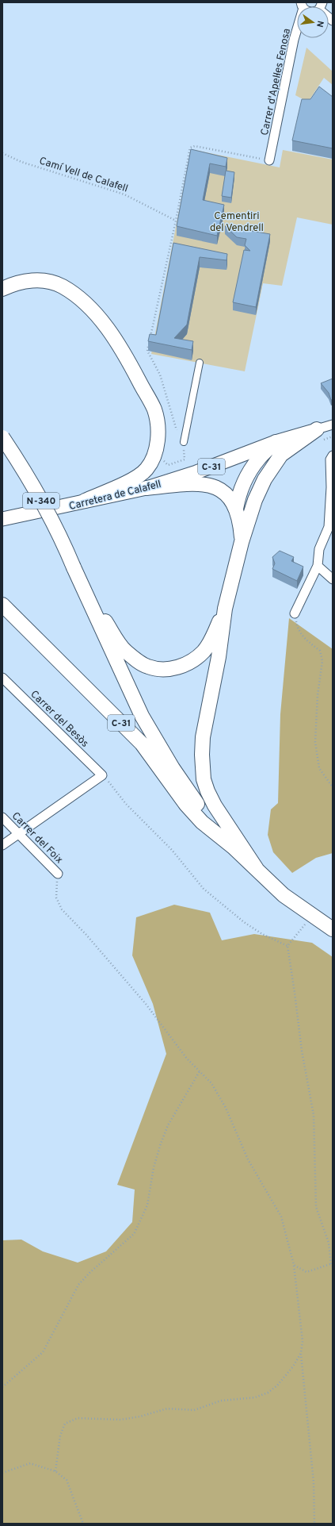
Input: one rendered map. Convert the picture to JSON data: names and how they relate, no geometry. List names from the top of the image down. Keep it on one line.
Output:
{"streets":{"highway":["C-31","N-340"],"main road":["Carretera de Calafell"],"street":["Carrer d'Apel·les Fenosa","Carrer del Besòs","Carrer del Foix"],"path":["Camí Vell de Calafell"]},"crossings":[["C-31","N-340"]],"parks":["Cementiri del Vendrell"],"north":"right"}
